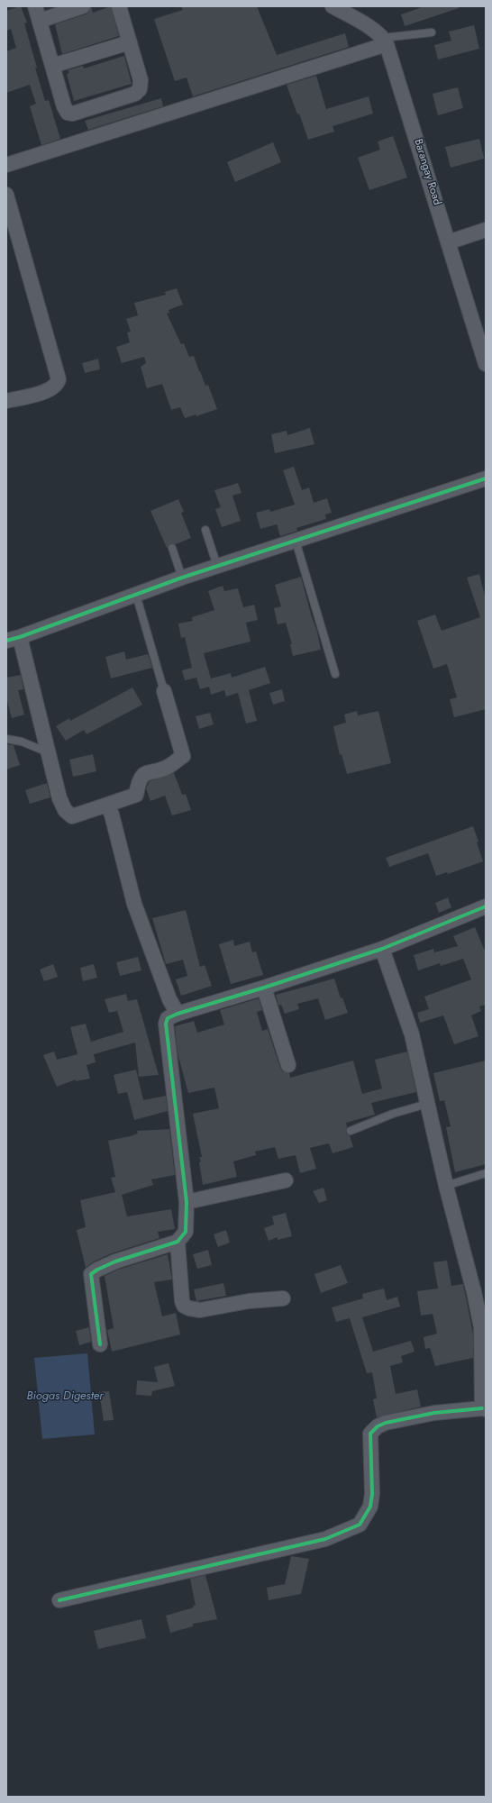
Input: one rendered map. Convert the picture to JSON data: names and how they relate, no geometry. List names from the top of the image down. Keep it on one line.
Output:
{"streets":{"street":["Barangay Road"]},"water":["Biogas Digester"]}
